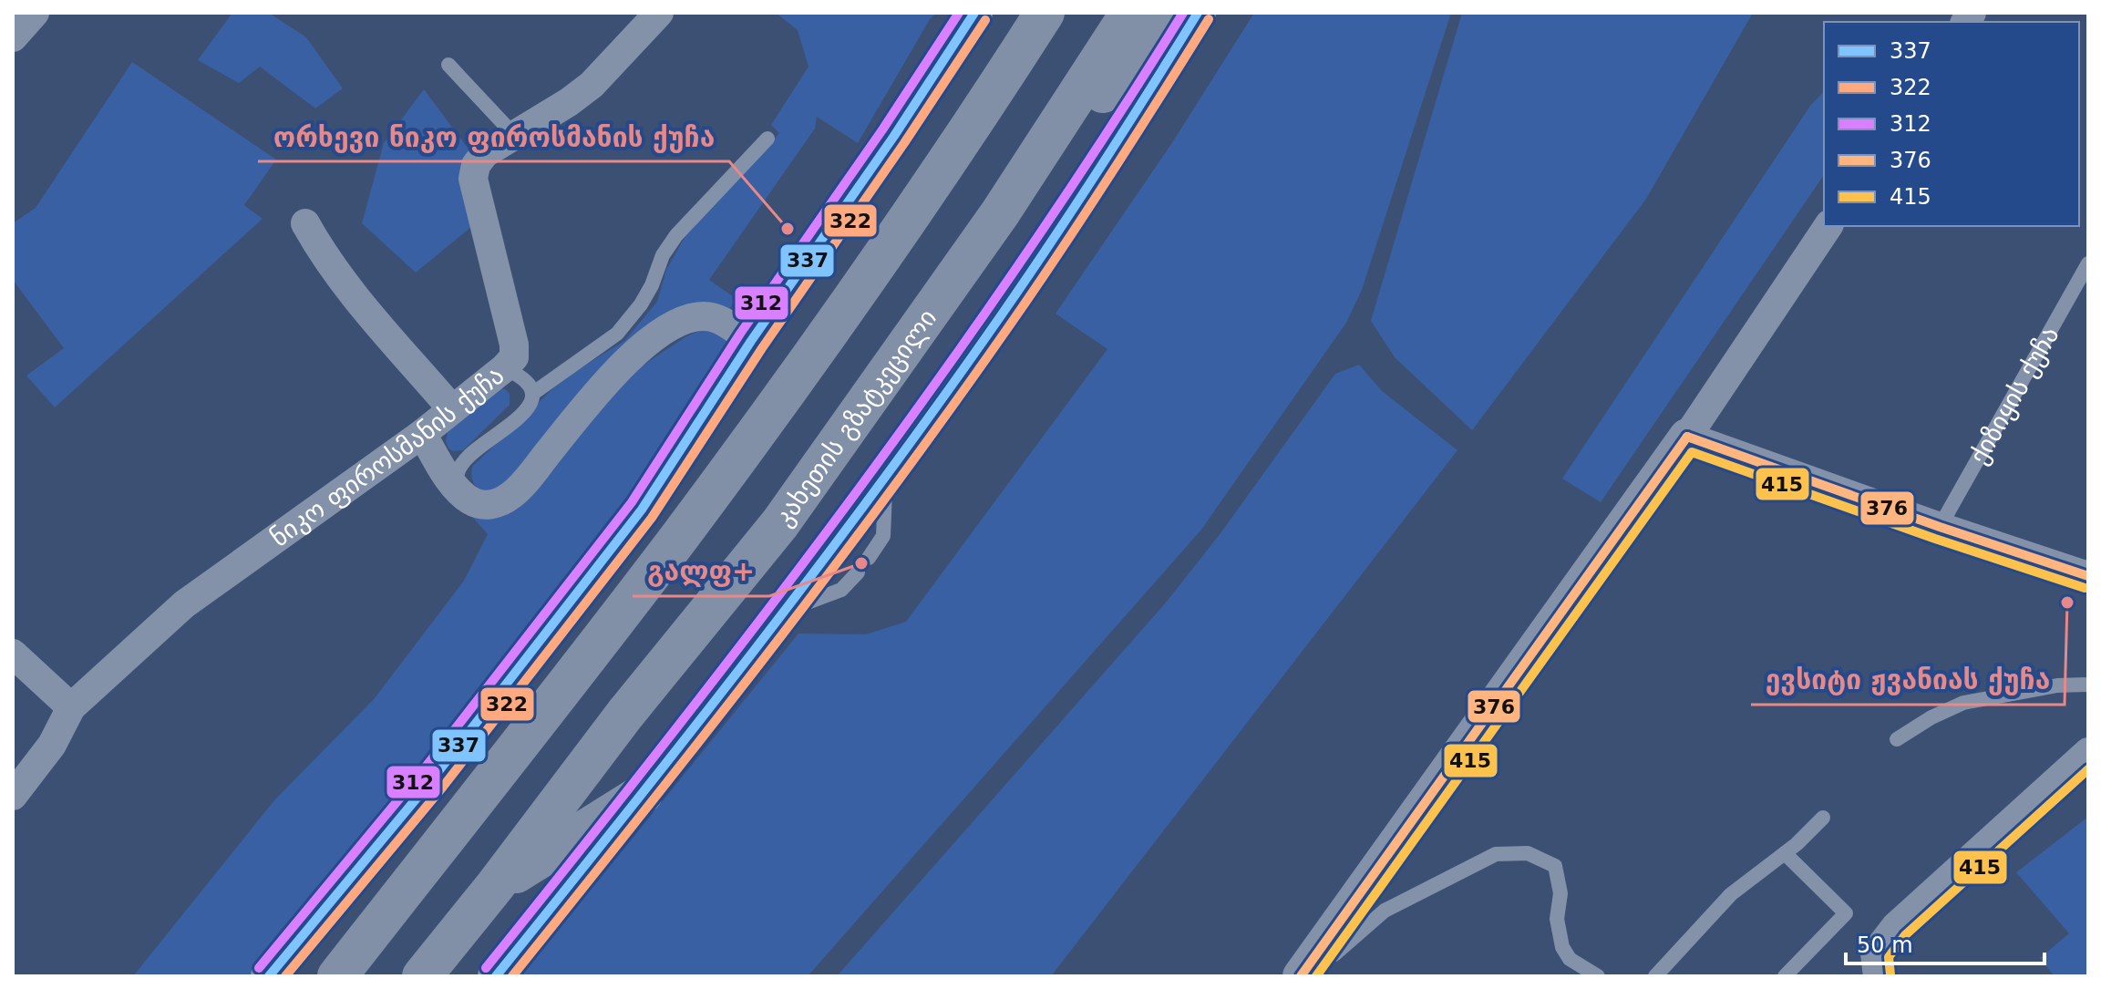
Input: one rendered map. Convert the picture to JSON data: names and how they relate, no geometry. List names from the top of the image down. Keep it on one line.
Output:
{"streets":{"highway":["კახეთის გზატკეცილი"],"street":["ნიკო ფიროსმანის ქუჩა"],"lane":["ქიზიყის ქუჩა"]},"places":["ორხევი ნიკო ფიროსმანის ქუჩა","გალფ+","ევსიტი ჟვანიას ქუჩა"],"lines":["transit line 337","transit line 312","transit line 322","transit line 376","transit line 415"],"legend":["337","322","312","376","415"],"scale_bar":"50 m"}
